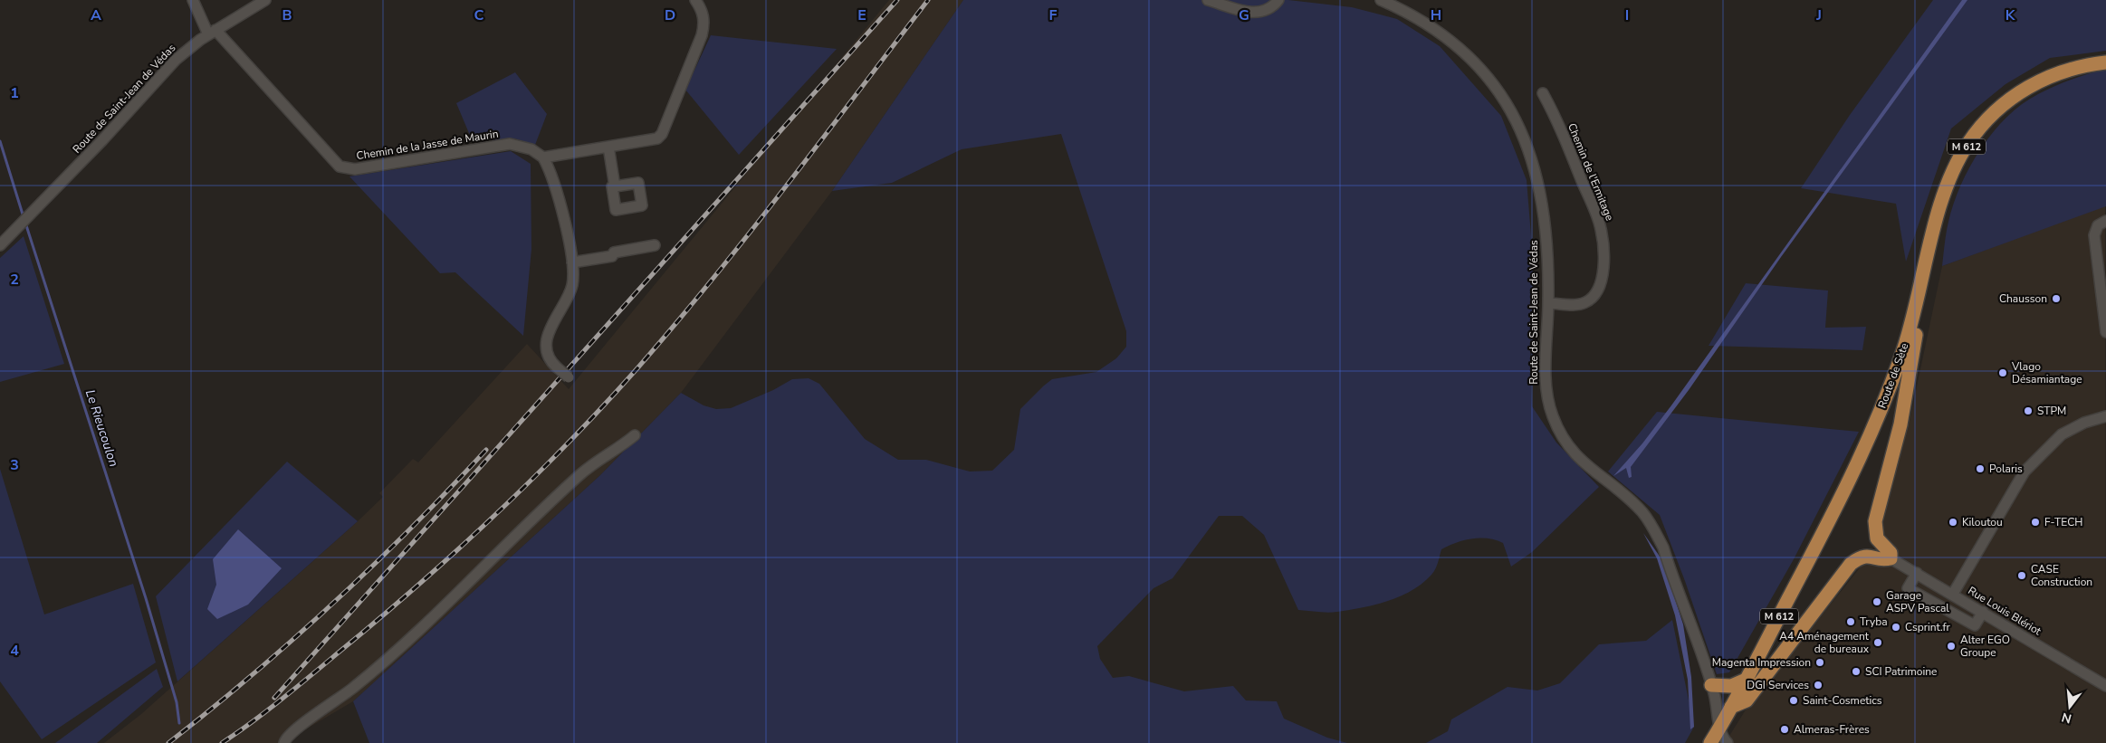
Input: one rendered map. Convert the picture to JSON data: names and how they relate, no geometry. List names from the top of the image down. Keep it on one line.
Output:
{"streets":{"main road":["M 612","Route de Sète"],"street":["Route de Saint-Jean de Védas","Chemin de la Jasse de Maurin","Chemin de l'Ermitage","Rue Louis Blériot"]},"crossings":[["Route de Saint-Jean de Védas","Chemin de la Jasse de Maurin"],["Route de Saint-Jean de Védas","Chemin de l'Ermitage"],["M 612","Route de Sète"],["M 612","Rue Louis Blériot"]],"water":["Le Rieucoulon"],"places":["Chausson","Vlago Désamiantage","STPM","Polaris","Kiloutou","F-TECH","CASE Construction","Garage ASPV Pascal","Tryba","Csprint.fr","A4 Aménagement de bureaux","Alter EGO Groupe","Magenta Impression","SCI Patrimoine","DGI Services","Saint-Cosmetics","Almeras-Frères"],"north":"bottom","grid":{"columns":["A","B","C","D","E","F","G","H","I","J","K"],"rows":["1","2","3","4"]}}
